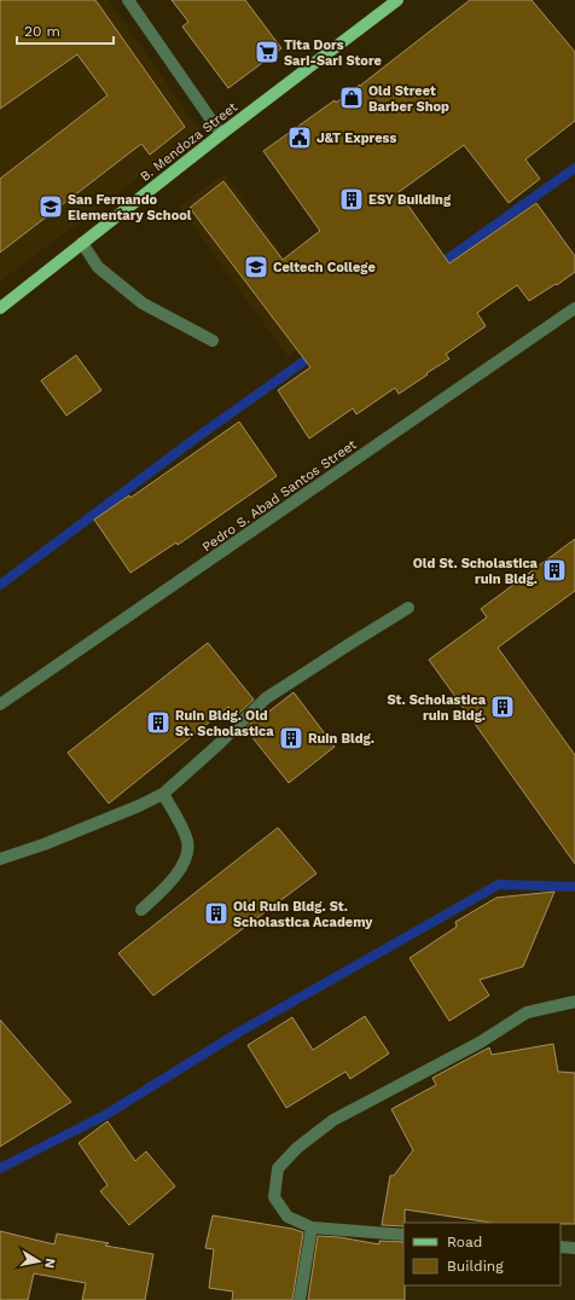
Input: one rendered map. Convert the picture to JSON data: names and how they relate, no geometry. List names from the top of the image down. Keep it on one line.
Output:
{"streets":{"main road":["B. Mendoza Street"],"street":["Pedro S. Abad Santos Street"]},"places":{"supermarket":["Tita Dors Sari-Sari Store"],"shop":["Old Street Barber Shop"],"public building":["J&T Express"],"building":["ESY Building","Old St. Scholastica ruin Bldg.","St. Scholastica ruin Bldg.","Ruin Bldg. Old St. Scholastica","Ruin Bldg.","Old Ruin Bldg. St. Scholastica Academy"],"school or university":["San Fernando Elementary School","Celtech College"]},"legend":["Road","Building"],"scale_bar":"20 m","north":"right"}
